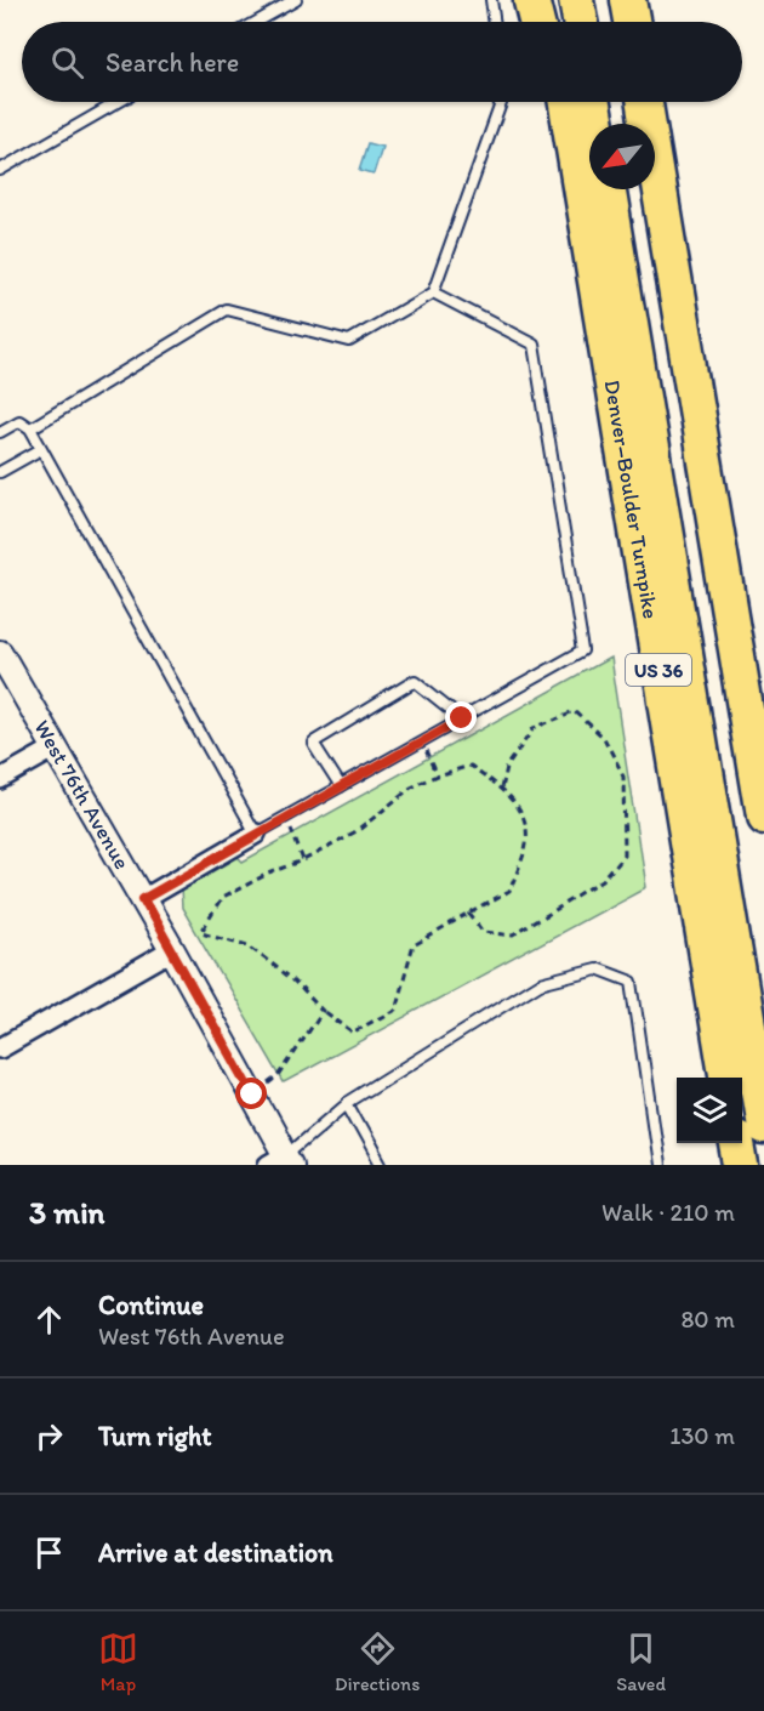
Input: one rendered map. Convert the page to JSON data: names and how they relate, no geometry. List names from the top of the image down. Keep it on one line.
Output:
{"streets":{"highway":["Denver–Boulder Turnpike","US 36"],"street":["West 76th Avenue"]},"north":"bottom left","page":{"search":"Search here","heading":["3 min","Walk · 210 m"],"list":[["Continue","West 76th Avenue","80 m"],["Turn right","130 m"],"Arrive at destination"],"nav":["Map","Directions","Saved"]}}
